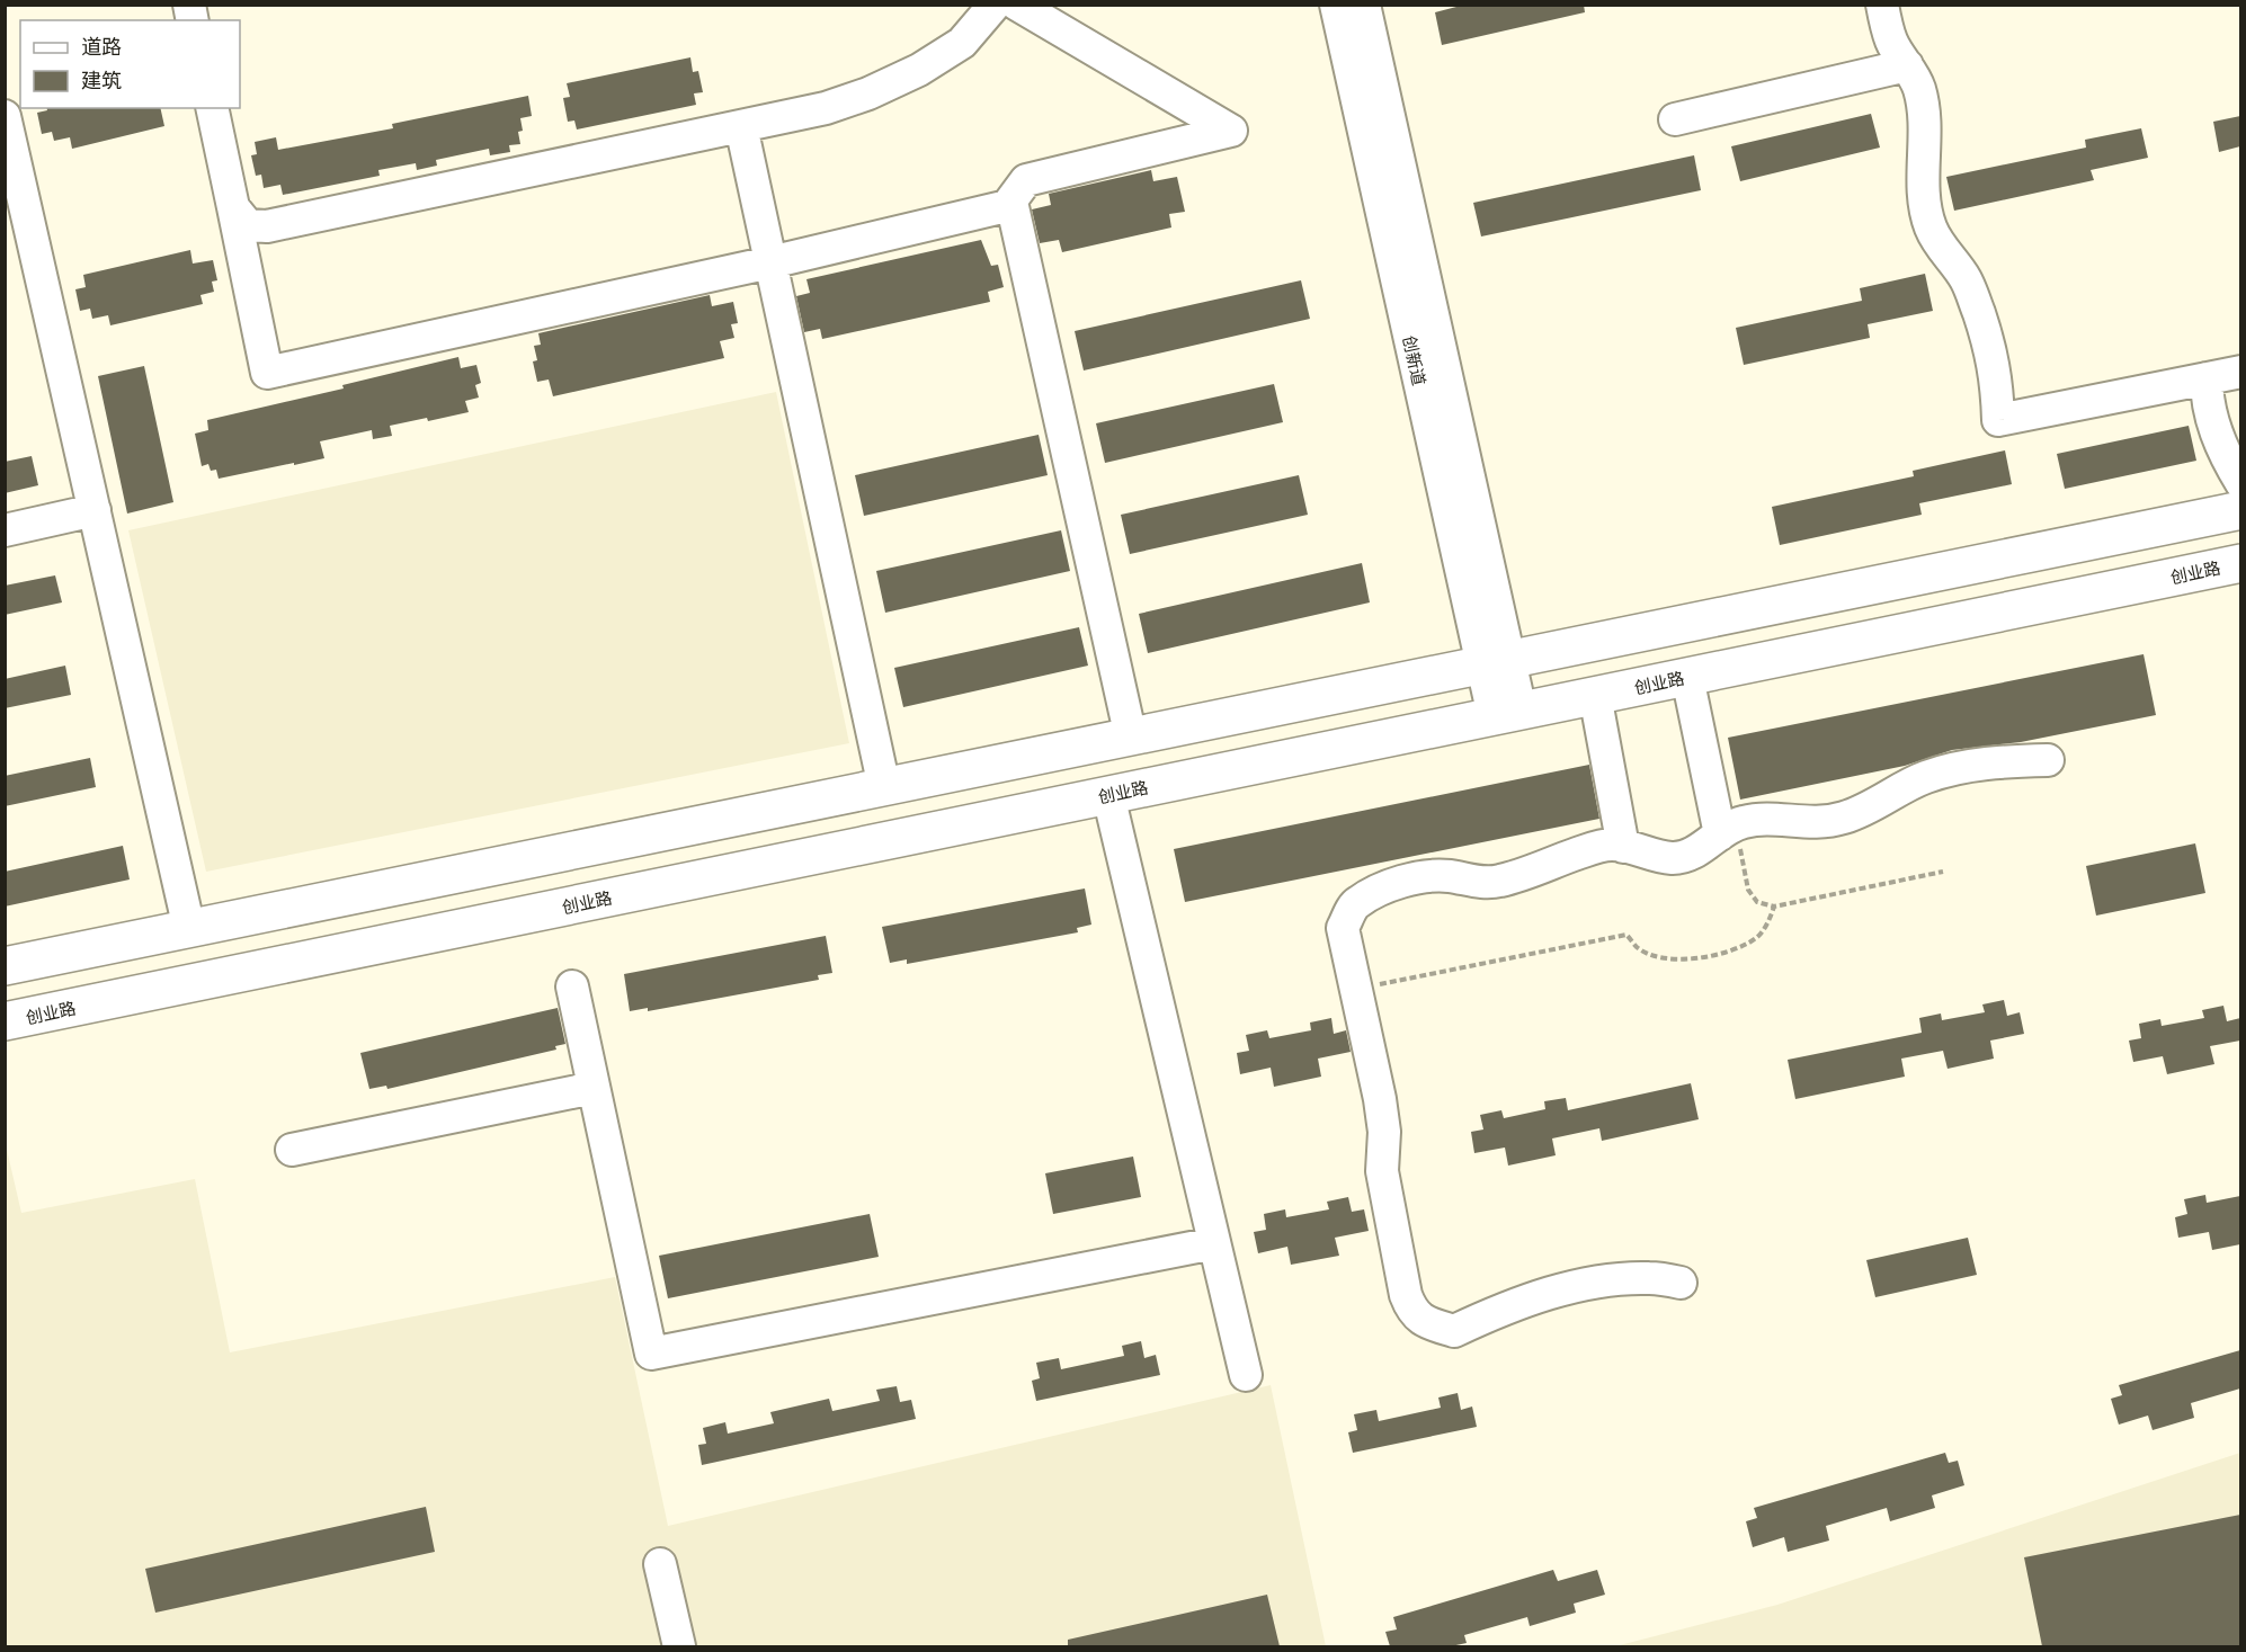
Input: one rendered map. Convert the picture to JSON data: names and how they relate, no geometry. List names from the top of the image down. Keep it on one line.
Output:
{"streets":{"main road":["创业路"],"street":["创新道"]},"crossings":[["创新道","创业路"]],"legend":["道路","建筑"]}
